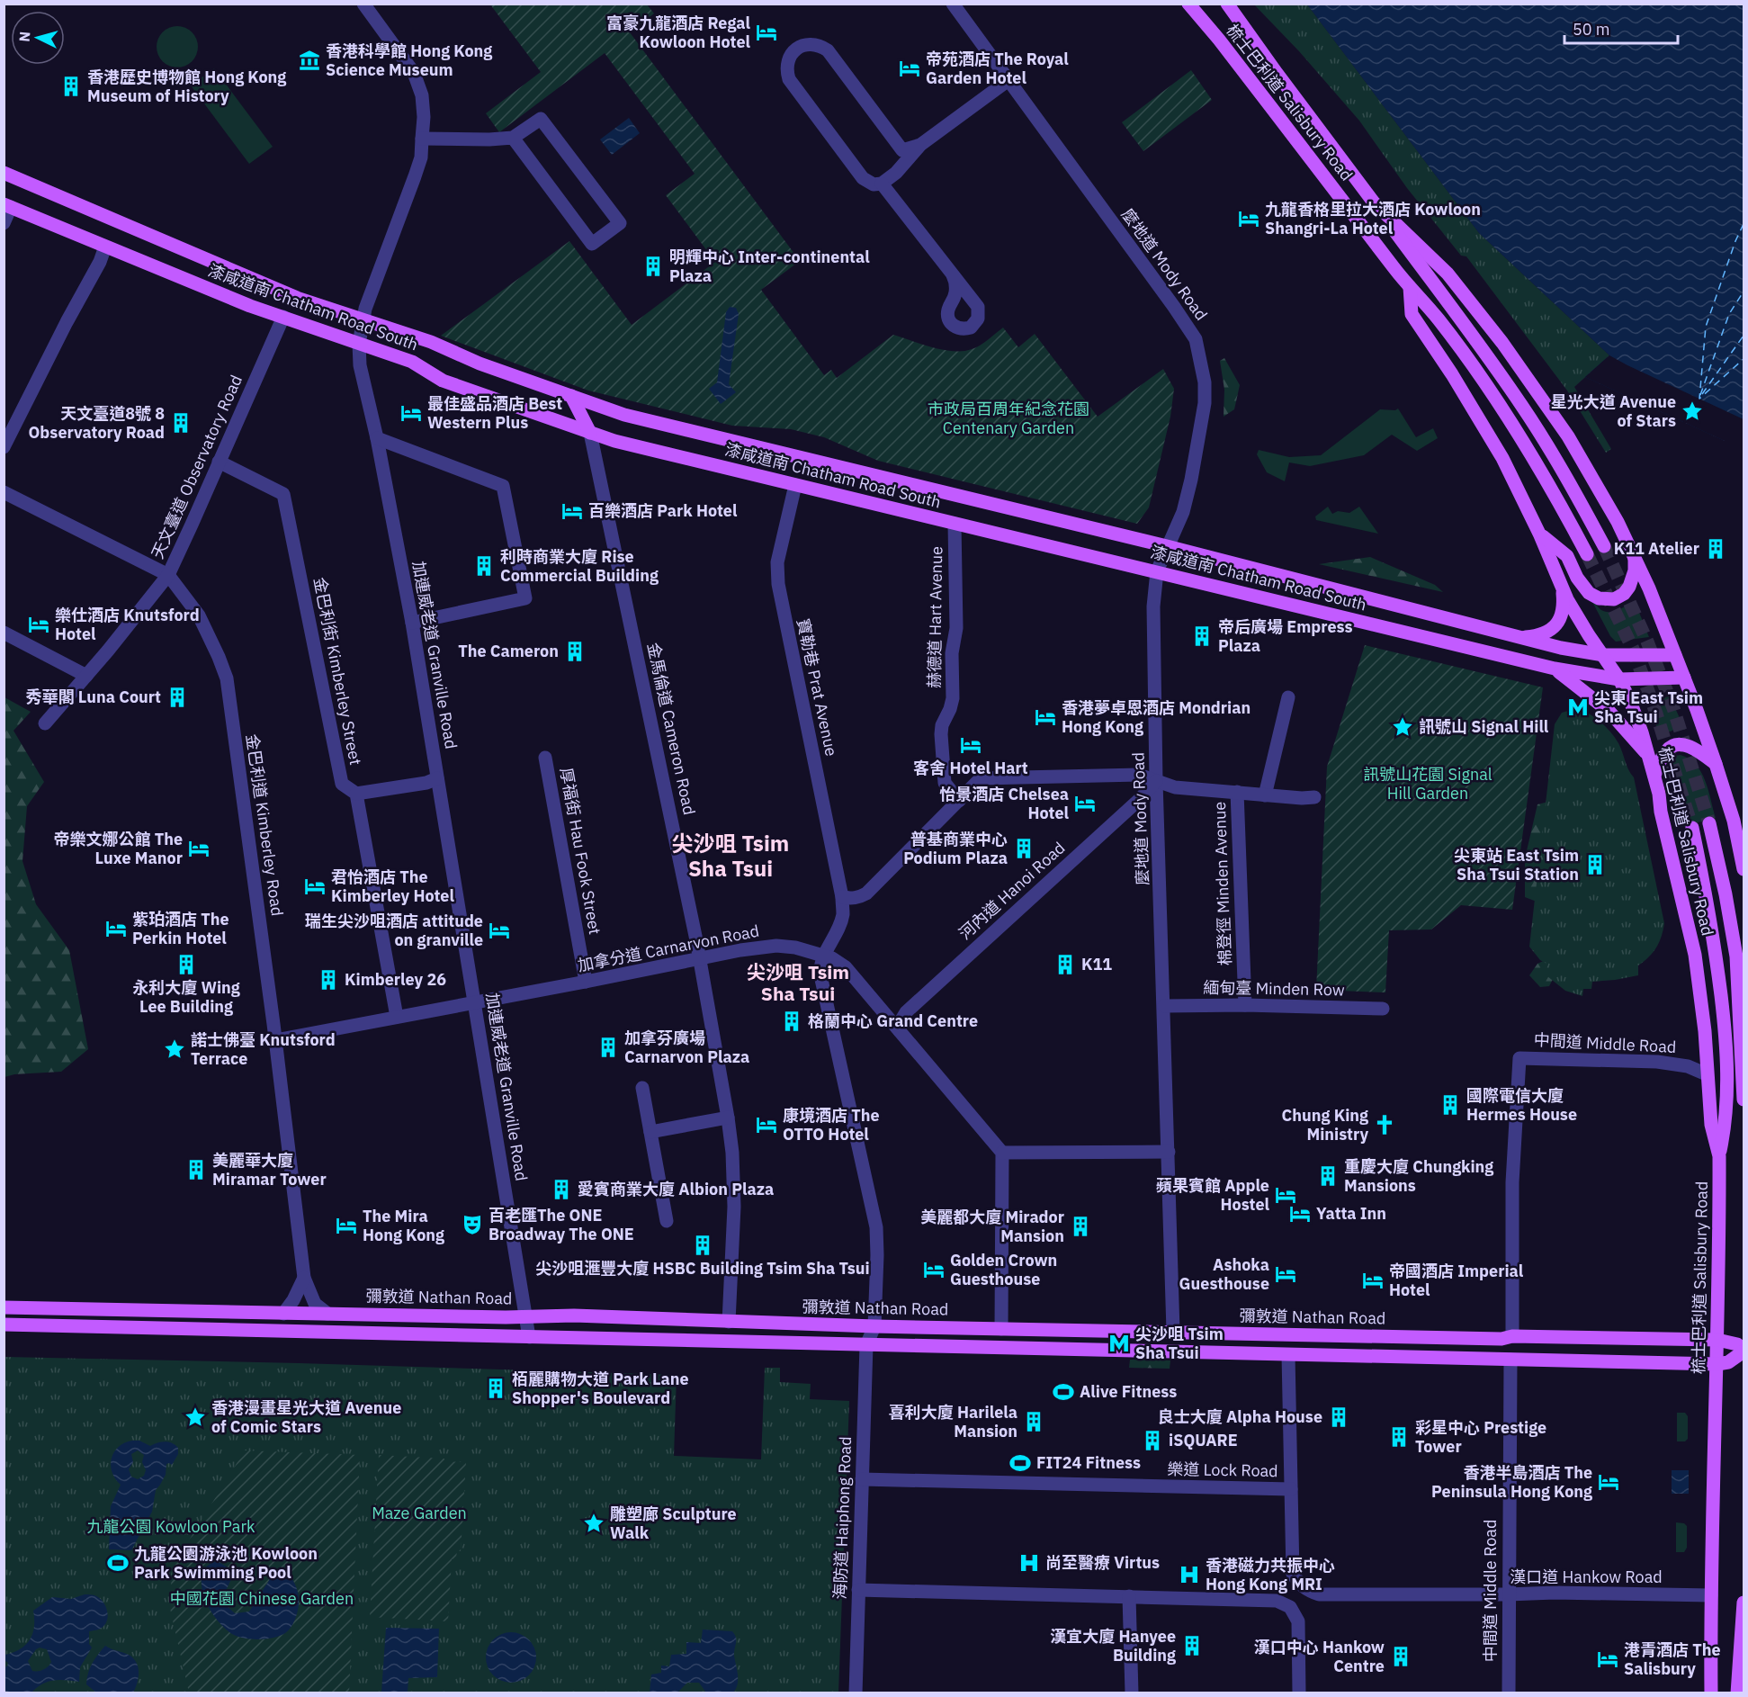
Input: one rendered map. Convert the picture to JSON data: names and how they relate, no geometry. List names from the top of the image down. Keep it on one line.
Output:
{"streets":{"main road":["梳士巴利道 Salisbury Road","漆咸道南 Chatham Road South","彌敦道 Nathan Road"],"street":["麼地道 Mody Road","天文臺道 Observatory Road","赫德道 Hart Avenue","加連威老道 Granville Road","金巴利街 Kimberley Street","寶勒巷 Prat Avenue","金馬倫道 Cameron Road","金巴利道 Kimberley Road","厚福街 Hau Fook Street","棉登徑 Minden Avenue","河內道 Hanoi Road","加拿分道 Carnarvon Road","緬甸臺 Minden Row","中間道 Middle Road","樂道 Lock Road","海防道 Haiphong Road","漢口道 Hankow Road"]},"crossings":[["梳士巴利道 Salisbury Road","漆咸道南 Chatham Road South"],["梳士巴利道 Salisbury Road","中間道 Middle Road"],["梳士巴利道 Salisbury Road","彌敦道 Nathan Road"],["梳士巴利道 Salisbury Road","漢口道 Hankow Road"],["麼地道 Mody Road","漆咸道南 Chatham Road South"],["麼地道 Mody Road","河內道 Hanoi Road"],["麼地道 Mody Road","緬甸臺 Minden Row"],["麼地道 Mody Road","彌敦道 Nathan Road"],["漆咸道南 Chatham Road South","天文臺道 Observatory Road"],["漆咸道南 Chatham Road South","赫德道 Hart Avenue"],["漆咸道南 Chatham Road South","加連威老道 Granville Road"],["漆咸道南 Chatham Road South","寶勒巷 Prat Avenue"],["漆咸道南 Chatham Road South","金馬倫道 Cameron Road"],["天文臺道 Observatory Road","金巴利街 Kimberley Street"],["天文臺道 Observatory Road","金巴利道 Kimberley Road"],["加連威老道 Granville Road","加拿分道 Carnarvon Road"],["加連威老道 Granville Road","彌敦道 Nathan Road"],["金巴利街 Kimberley Street","加拿分道 Carnarvon Road"],["金馬倫道 Cameron Road","加拿分道 Carnarvon Road"],["金馬倫道 Cameron Road","彌敦道 Nathan Road"],["金巴利道 Kimberley Road","加拿分道 Carnarvon Road"],["金巴利道 Kimberley Road","彌敦道 Nathan Road"],["厚福街 Hau Fook Street","加拿分道 Carnarvon Road"],["棉登徑 Minden Avenue","緬甸臺 Minden Row"],["河內道 Hanoi Road","加拿分道 Carnarvon Road"],["中間道 Middle Road","彌敦道 Nathan Road"],["中間道 Middle Road","漢口道 Hankow Road"],["樂道 Lock Road","海防道 Haiphong Road"],["樂道 Lock Road","漢口道 Hankow Road"]],"districts":["尖沙咀 Tsim Sha Tsui","尖沙咀 Tsim Sha Tsui"],"parks":["市政局百周年紀念花園 Centenary Garden","訊號山花園 Signal Hill Garden","Maze Garden","九龍公園 Kowloon Park","中國花園 Chinese Garden"],"places":{"hotel":["富豪九龍酒店 Regal Kowloon Hotel","帝苑酒店 The Royal Garden Hotel","九龍香格里拉大酒店 Kowloon Shangri-La Hotel","最佳盛品酒店 Best Western Plus","百樂酒店 Park Hotel","樂仕酒店 Knutsford Hotel","香港夢卓恩酒店 Mondrian Hong Kong","客舍 Hotel Hart","怡景酒店 Chelsea Hotel","帝樂文娜公館 The Luxe Manor","君怡酒店 The Kimberley Hotel","紫珀酒店 The Perkin Hotel","瑞生尖沙咀酒店 attitude on granville","康境酒店 The OTTO Hotel","蘋果賓館 Apple Hostel","Yatta Inn","The Mira Hong Kong","Golden Crown Guesthouse","Ashoka Guesthouse","帝國酒店 Imperial Hotel","香港半島酒店 The Peninsula Hong Kong","港青酒店 The Salisbury"],"museum":["香港科學館 Hong Kong Science Museum"],"building":["香港歷史博物館 Hong Kong Museum of History","明輝中心 Inter-continental Plaza","天文臺道8號 8 Observatory Road","K11 Atelier","利時商業大廈 Rise Commercial Building","帝后廣場 Empress Plaza","The Cameron","秀華閣 Luna Court","普基商業中心 Podium Plaza","尖東站 East Tsim Sha Tsui Station","永利大廈 Wing Lee Building","K11","Kimberley 26","格蘭中心 Grand Centre","加拿芬廣場 Carnarvon Plaza","國際電信大廈 Hermes House","美麗華大廈 Miramar Tower","重慶大廈 Chungking Mansions","愛賓商業大廈 Albion Plaza","美麗都大廈 Mirador Mansion","尖沙咀滙豐大廈 HSBC Building Tsim Sha Tsui","栢麗購物大道 Park Lane Shopper's Boulevard","良士大廈 Alpha House","喜利大廈 Harilela Mansion","彩星中心 Prestige Tower","iSQUARE","漢宜大廈 Hanyee Building","漢口中心 Hankow Centre"],"place":["星光大道 Avenue of Stars","訊號山 Signal Hill","諾士佛臺 Knutsford Terrace","香港漫畫星光大道 Avenue of Comic Stars","雕塑廊 Sculpture Walk"],"metro station":["尖東 East Tsim Sha Tsui","尖沙咀 Tsim Sha Tsui"],"church":["Chung King Ministry"],"theatre":["百老匯The ONE Broadway The ONE"],"sports":["Alive Fitness","FIT24 Fitness","九龍公園游泳池 Kowloon Park Swimming Pool"],"hospital":["尚至醫療 Virtus","香港磁力共振中心 Hong Kong MRI"]},"scale_bar":"50 m","north":"left"}
